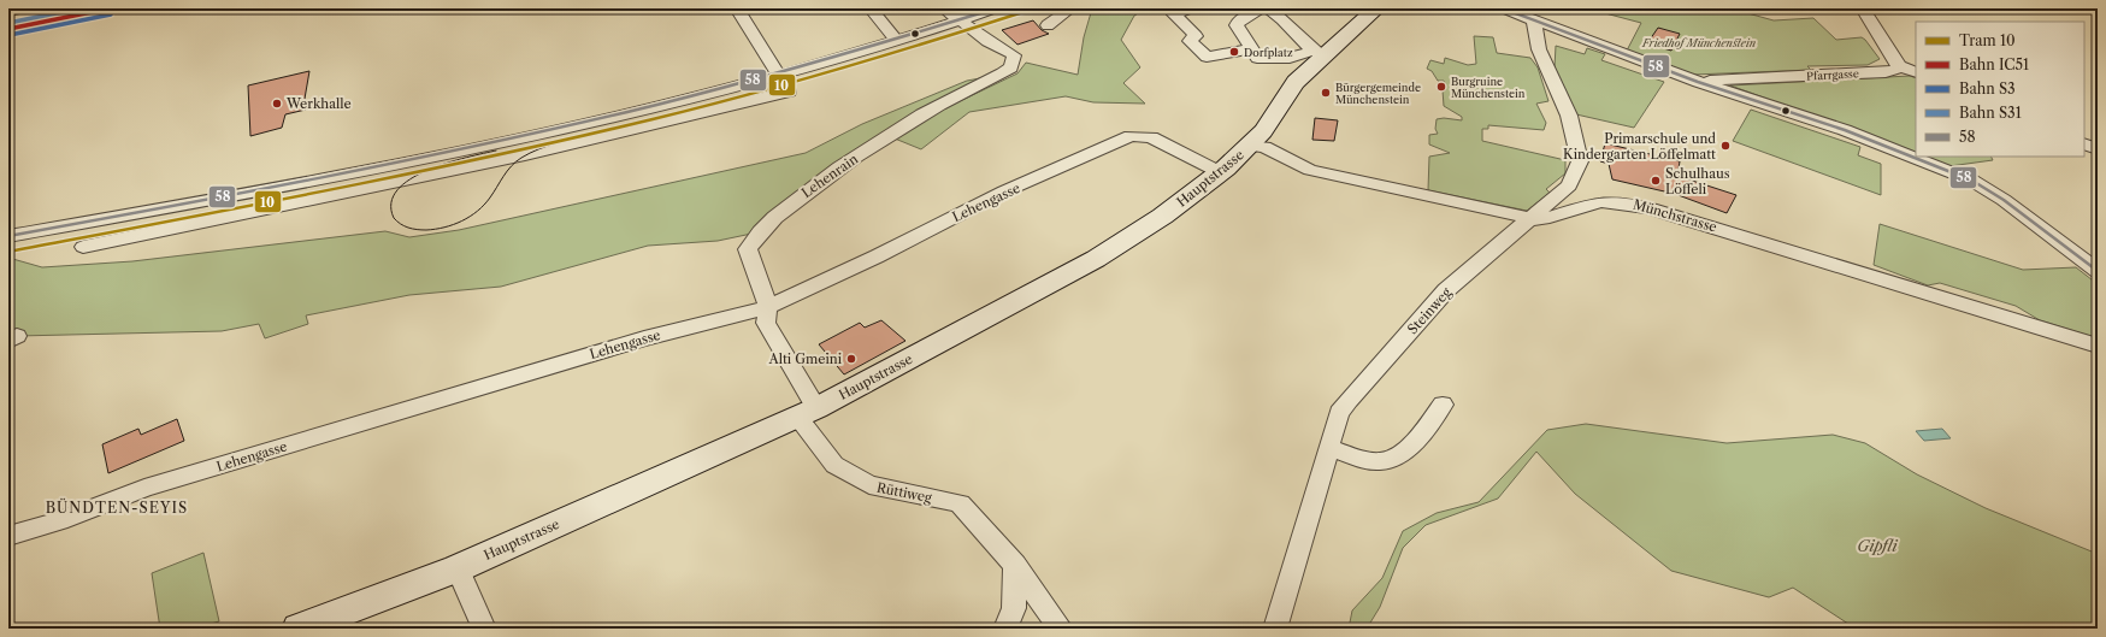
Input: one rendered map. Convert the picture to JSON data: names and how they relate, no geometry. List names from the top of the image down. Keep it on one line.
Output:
{"streets":{"main road":["Hauptstrasse"],"street":["Pfarrgasse","Lehenrain","Lehengasse","Münchstrasse","Steinweg","Rüttiweg"]},"crossings":[["Lehenrain","Hauptstrasse"],["Lehenrain","Lehengasse"],["Lehenrain","Rüttiweg"],["Hauptstrasse","Lehengasse"],["Hauptstrasse","Münchstrasse"],["Hauptstrasse","Rüttiweg"],["Münchstrasse","Steinweg"]],"districts":["BÜNDTEN-SEYIS"],"parks":["Friedhof Münchenstein","Gipfli"],"places":["Dorfplatz","Burgruine Münchenstein","Bürgergemeinde Münchenstein","Werkhalle","Primarschule und Kindergarten Löffelmatt","Schulhaus Löffeli","Alti Gmeini"],"lines":["tram line 10","rail line IC51","rail line S31","transit line 58","rail line S3"],"legend":["Tram 10","Bahn IC51","Bahn S3","Bahn S31","58"]}
